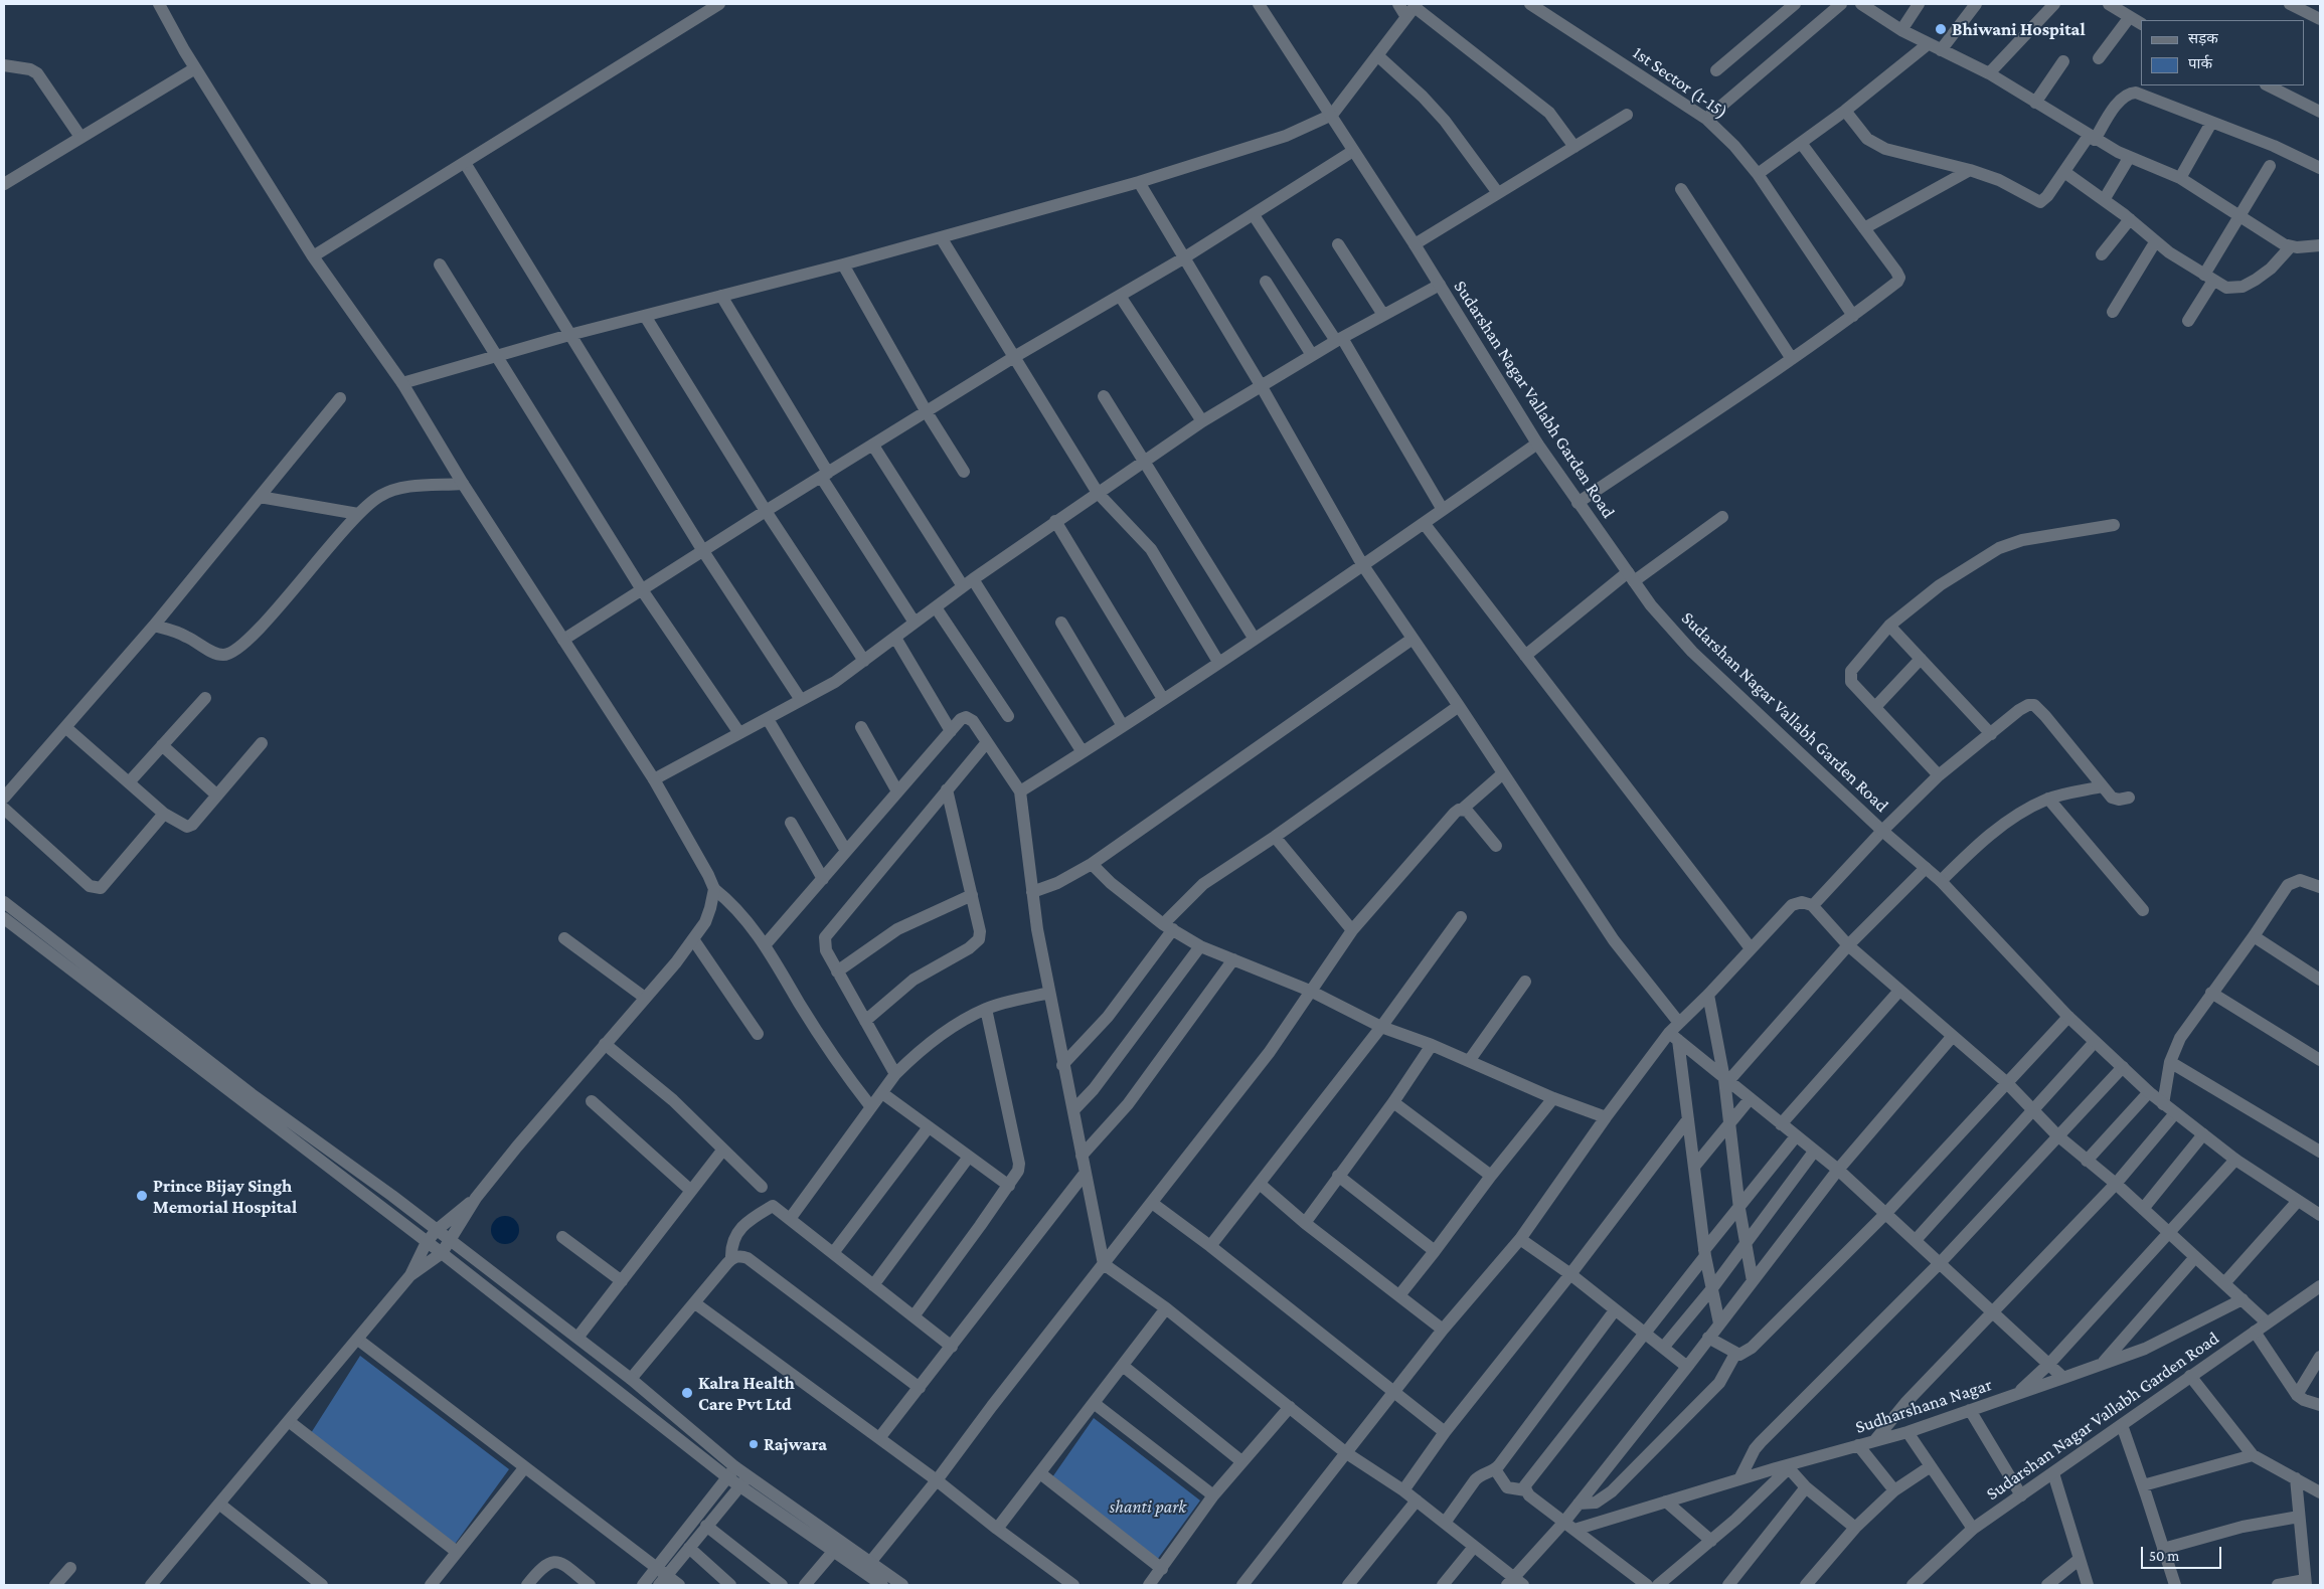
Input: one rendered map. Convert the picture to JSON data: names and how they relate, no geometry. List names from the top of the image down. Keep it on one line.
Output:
{"streets":{"street":["1st Sector (1-15)","Sudarshan Nagar Vallabh Garden Road","Sudharshana Nagar"]},"parks":["shanti park"],"places":["Bhiwani Hospital","Prince Bijay Singh Memorial Hospital","Kalra Health Care Pvt Ltd","Rajwara"],"legend":["सड़क","पार्क"],"scale_bar":"50 m"}
